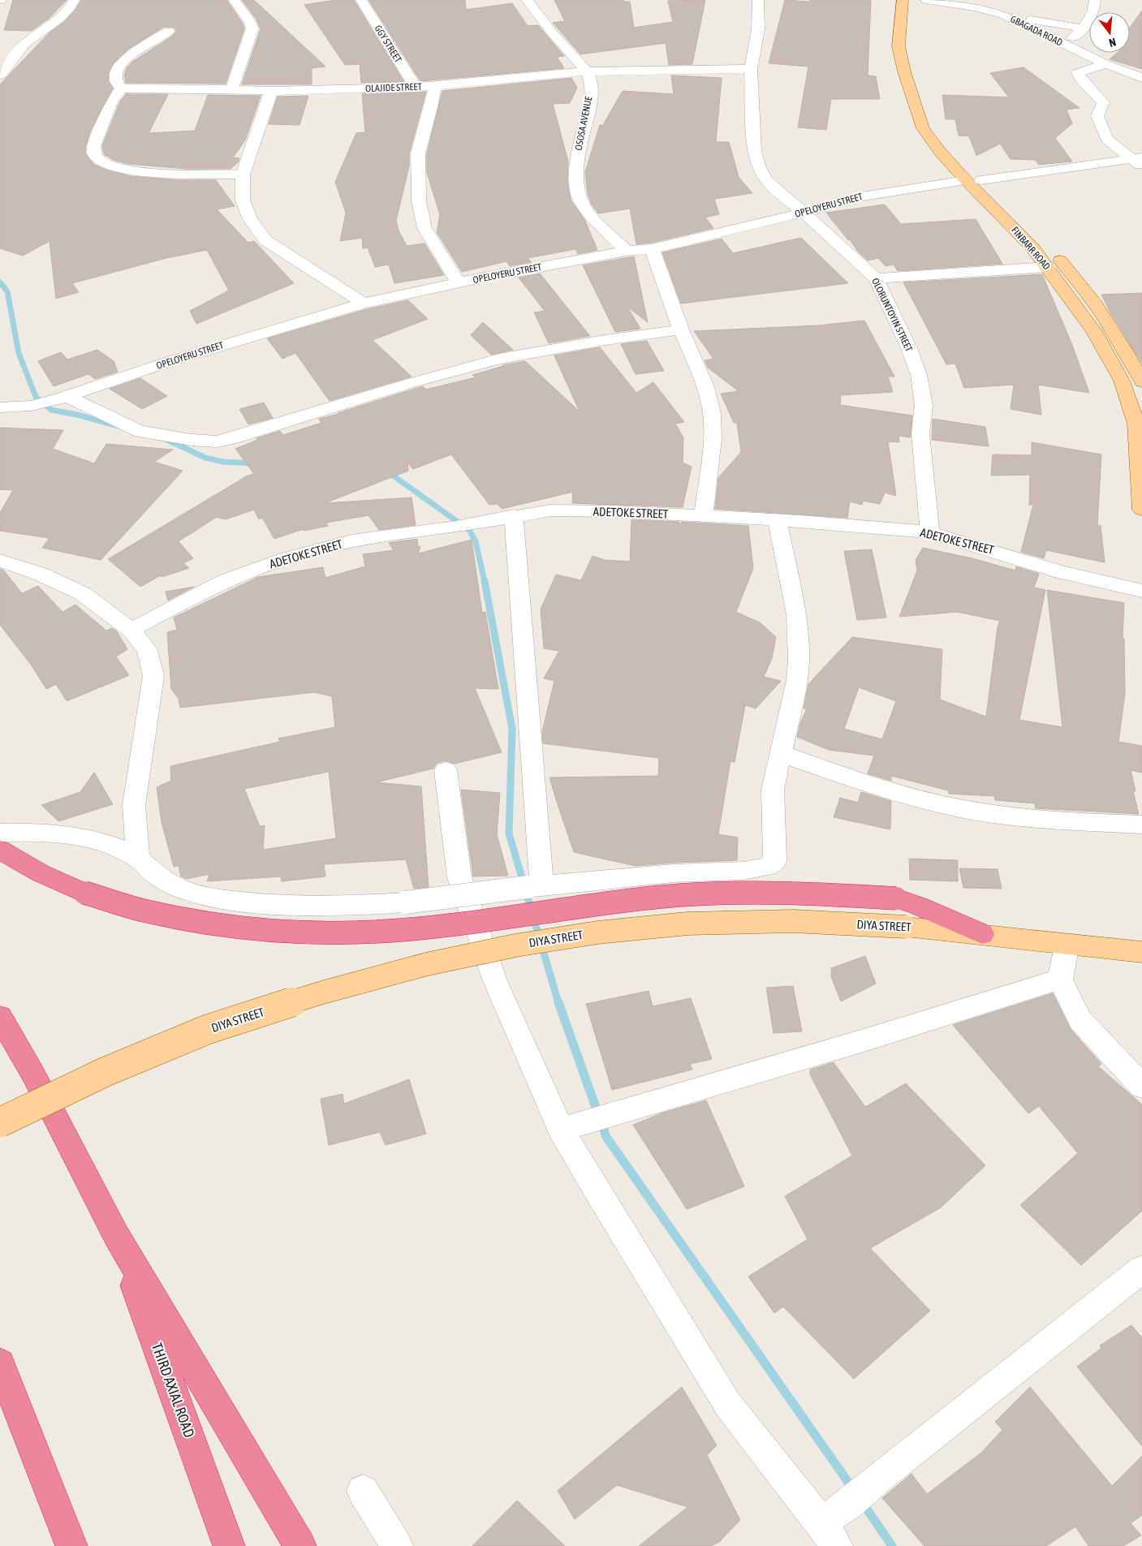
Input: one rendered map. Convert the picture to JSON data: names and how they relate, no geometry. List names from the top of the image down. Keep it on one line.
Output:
{"streets":{"highway":["THIRD AXIAL ROAD"],"main road":["FINBARR ROAD","DIYA STREET"],"street":["GBAGADA ROAD","GGY STREET","OLAJIDE STREET","OSOSA AVENUE","OPELOYERU STREET","OLORUNTOYIN STREET","ADETOKE STREET"]},"crossings":[["GGY STREET","OLAJIDE STREET"],["OLAJIDE STREET","OSOSA AVENUE"],["OLAJIDE STREET","OLORUNTOYIN STREET"],["OSOSA AVENUE","OPELOYERU STREET"],["OPELOYERU STREET","FINBARR ROAD"],["OPELOYERU STREET","OLORUNTOYIN STREET"],["OLORUNTOYIN STREET","ADETOKE STREET"]],"north":"bottom"}
